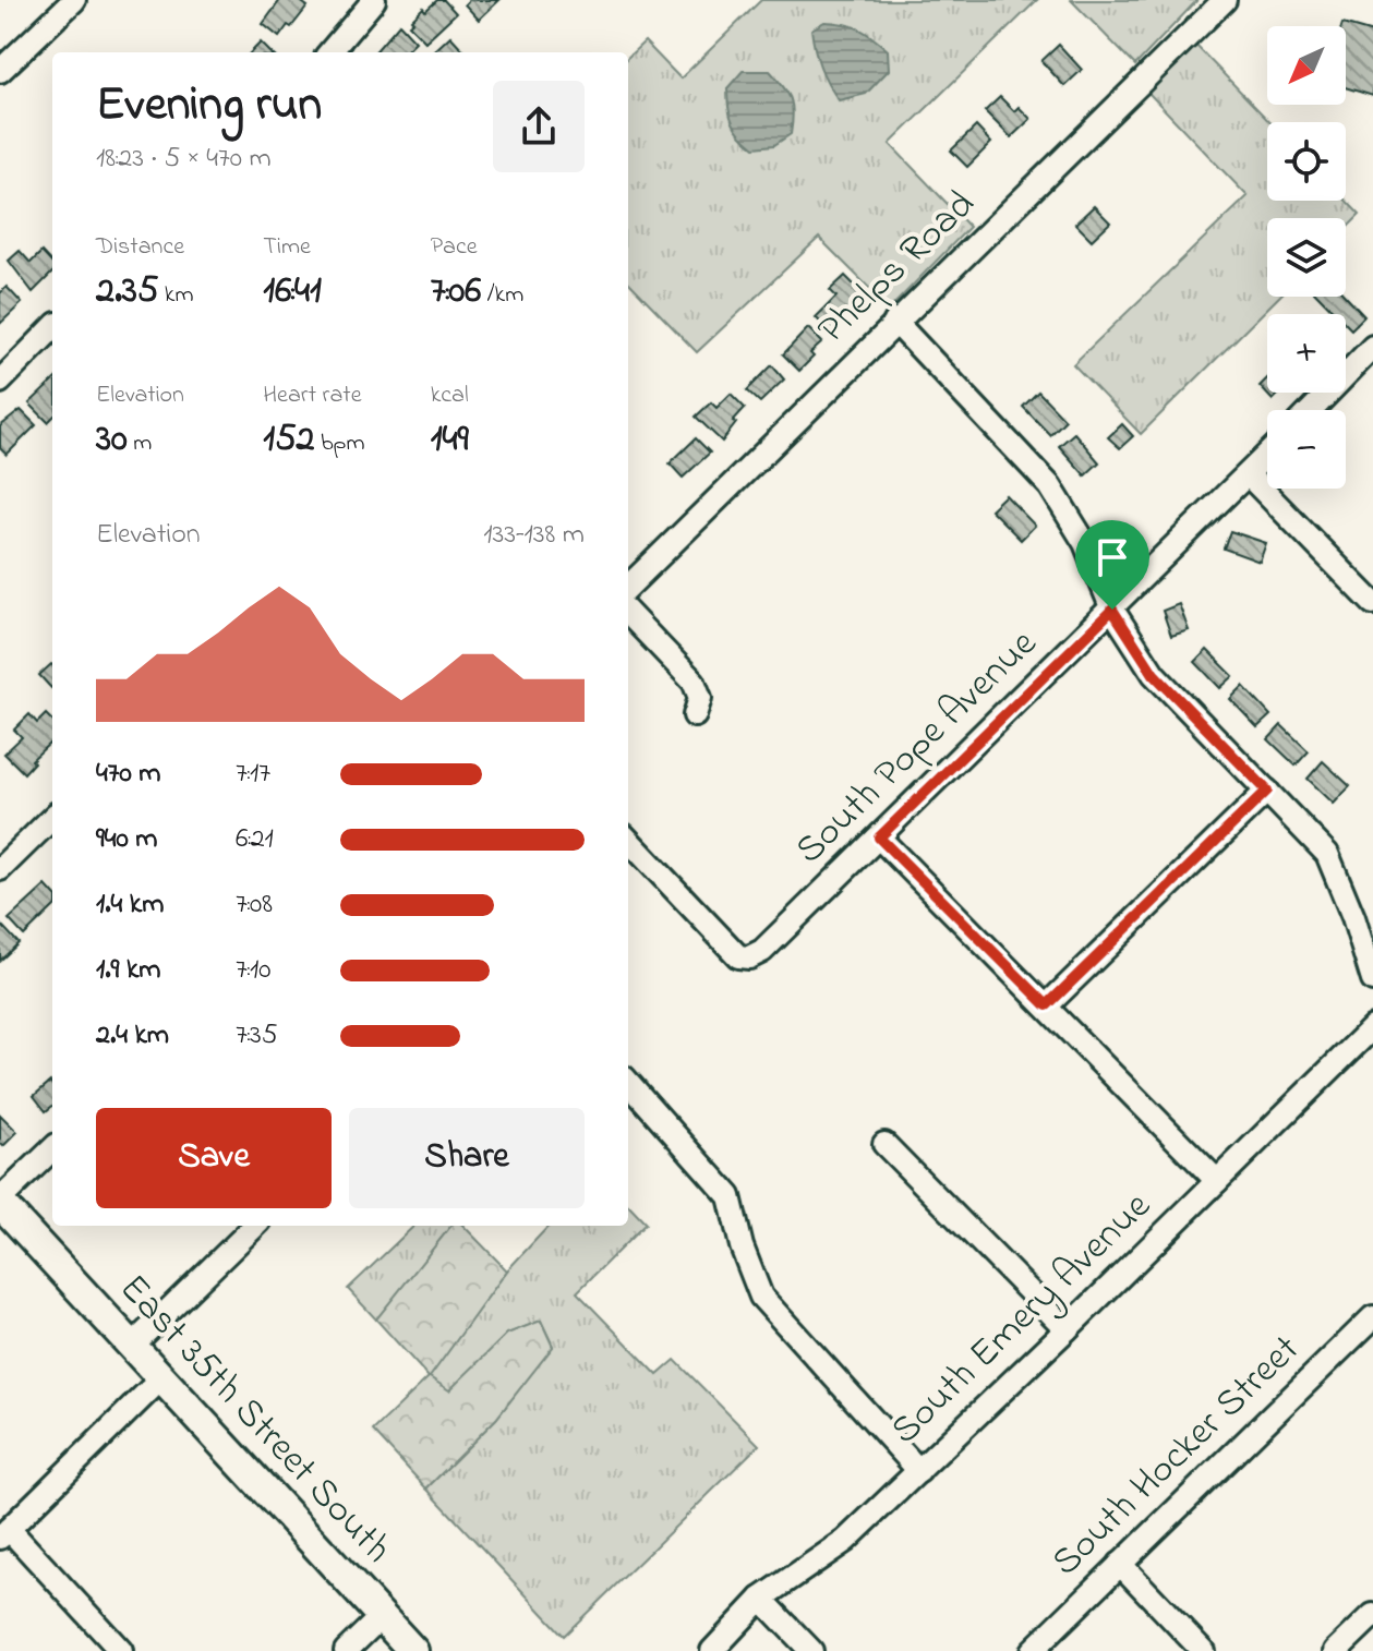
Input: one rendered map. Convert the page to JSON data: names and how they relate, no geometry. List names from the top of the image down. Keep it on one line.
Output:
{"streets":{"main road":["East 35th Street South"],"street":["Phelps Road","South Pope Avenue","South Emery Avenue","South Hocker Street"]},"north":"bottom left","page":{"map_buttons":["+","−"],"heading":["Evening run","18:23 · 5 × 470 m"],"stats":[["Distance","2.35 km"],["Time","16:41"],["Pace","7:06 /km"],["Elevation","30 m"],["Heart rate","152 bpm"],["kcal","149"]],"chart":["Elevation","133–138 m"],"list":[{"name":"470 m","note":"7:17"},{"name":"940 m","note":"6:21"},{"name":"1.4 km","note":"7:08"},{"name":"1.9 km","note":"7:10"},{"name":"2.4 km","note":"7:35"}],"buttons":["Save","Share"]}}
